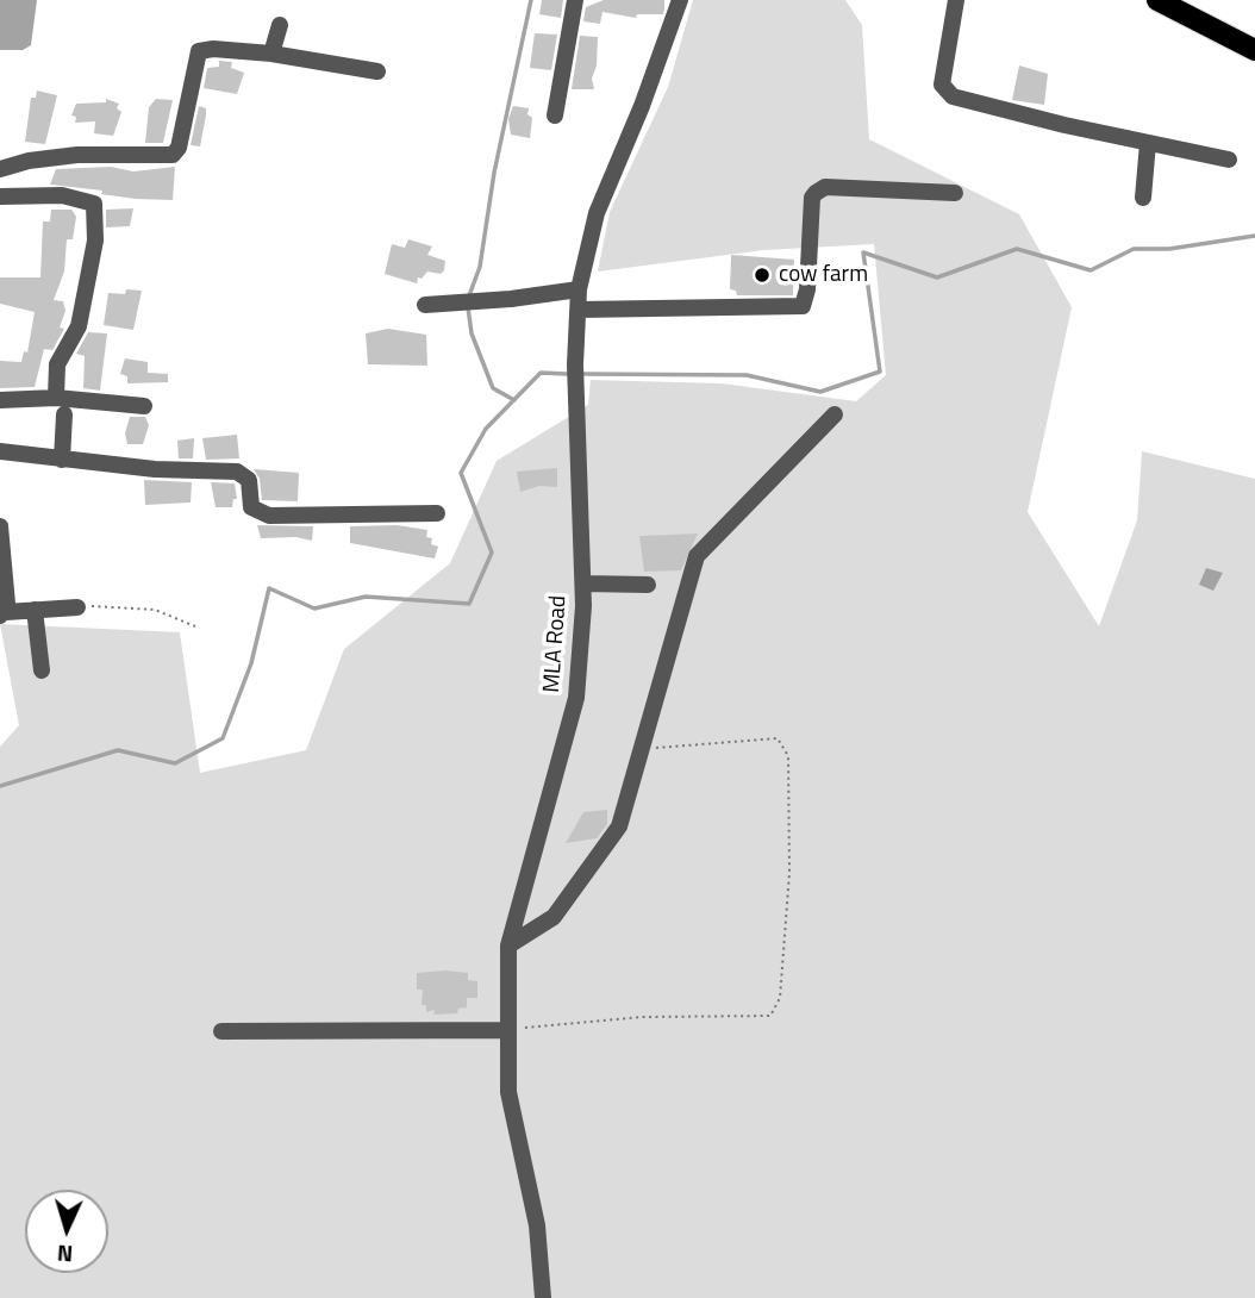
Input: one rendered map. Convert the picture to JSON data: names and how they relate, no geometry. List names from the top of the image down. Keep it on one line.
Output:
{"streets":{"street":["MLA Road"]},"places":["cow farm"],"north":"bottom"}
